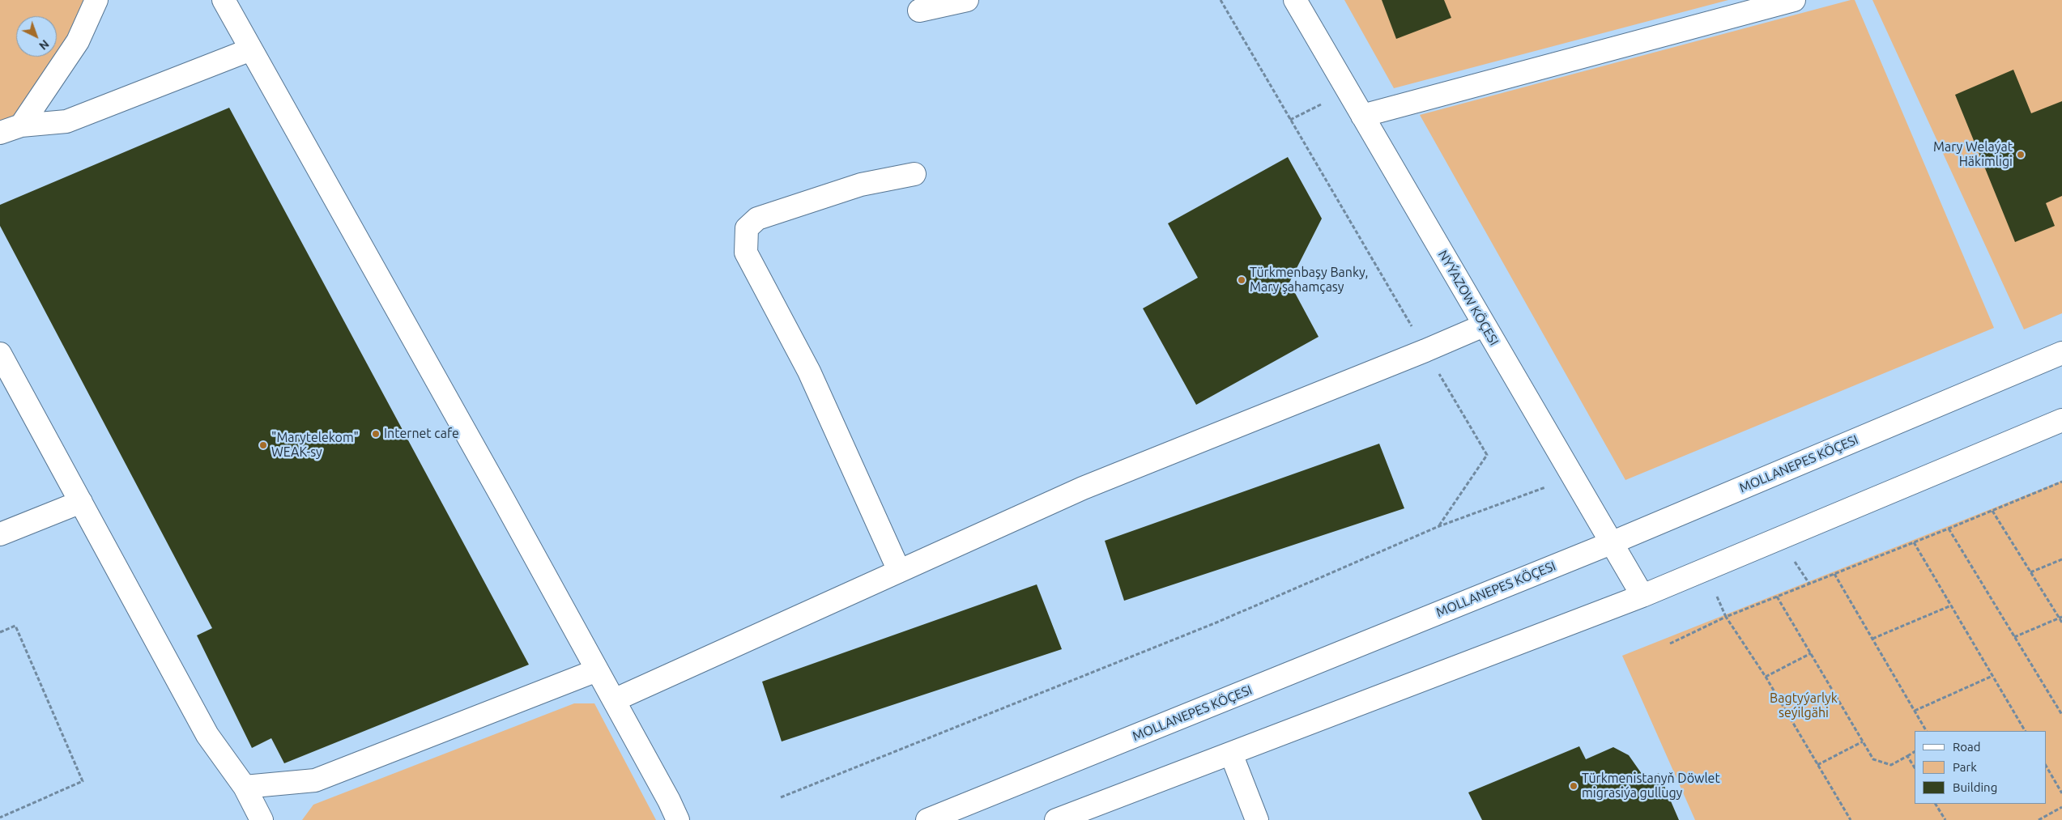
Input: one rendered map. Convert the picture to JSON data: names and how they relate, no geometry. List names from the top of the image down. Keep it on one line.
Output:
{"streets":{"street":["NYÝAZOW KÖÇESI","MOLLANEPES KÖÇESI"]},"crossings":[["NYÝAZOW KÖÇESI","MOLLANEPES KÖÇESI"]],"parks":["Bagtyýarlyk seýilgähi"],"places":["Mary Welaýat Häkimligi","Türkmenbaşy Banky, Mary şahamçasy","Internet cafe","\"Marytelekom\" WEAK-sy","Türkmenistanyň Döwlet migrasiýa gullugy"],"legend":["Road","Park","Building"],"north":"bottom right"}
